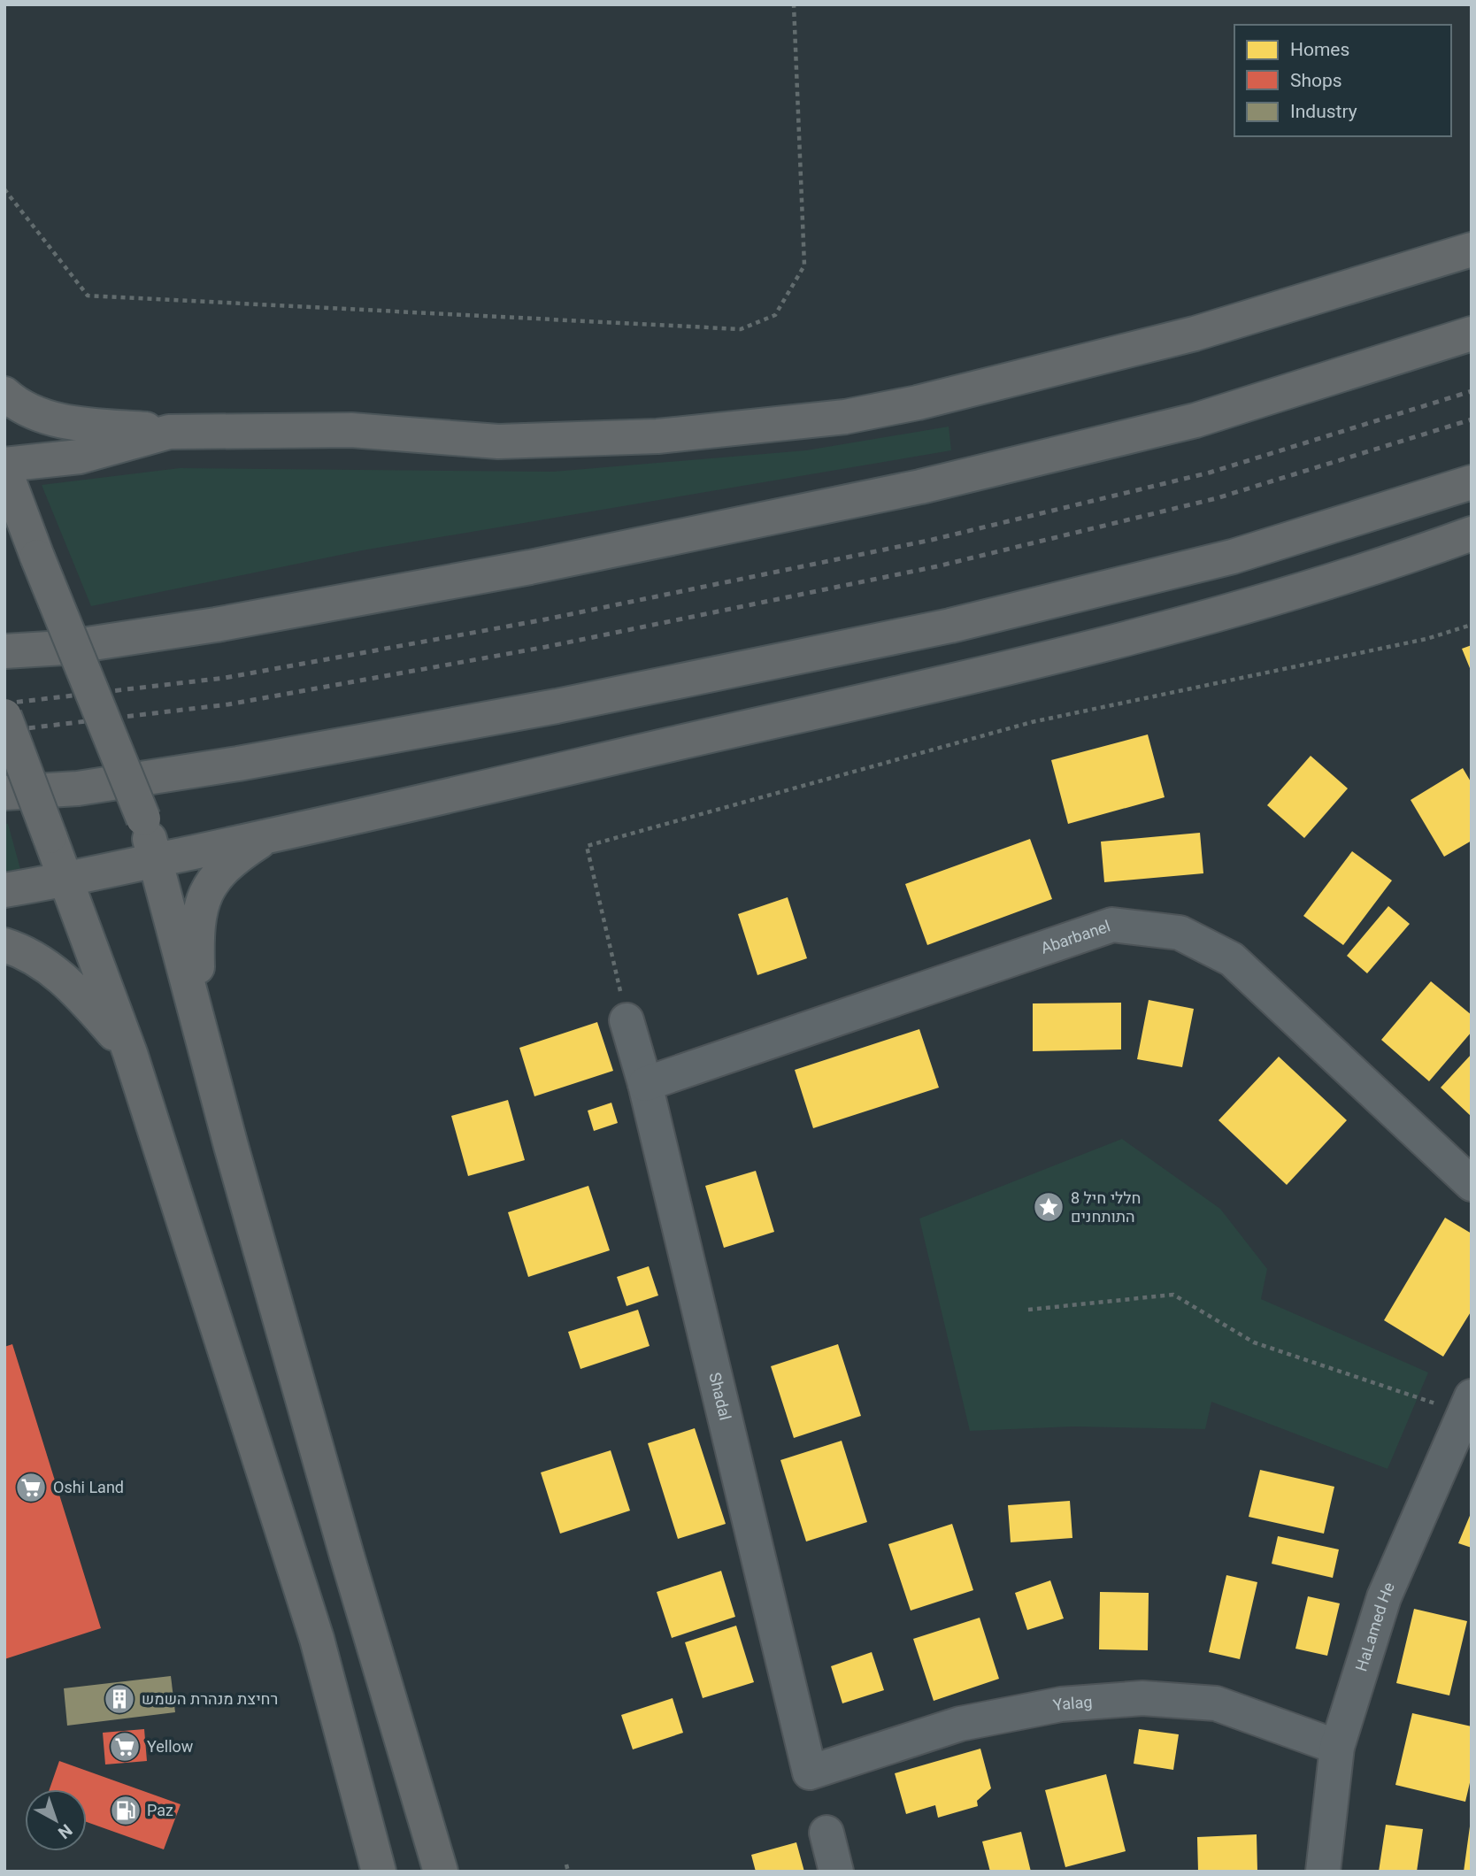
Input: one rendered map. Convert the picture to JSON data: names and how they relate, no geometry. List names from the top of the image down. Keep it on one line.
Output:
{"streets":{"street":["Abarbanel","Shadal","HaLamed He","Yalag"]},"crossings":[["Abarbanel","Shadal"],["Shadal","Yalag"],["HaLamed He","Yalag"]],"places":{"place":["8 חללי חיל התותחנים"],"supermarket":["Oshi Land","Yellow"],"building":["רחיצת מנהרת השמש"],"fuel station":["Paz"]},"legend":["Homes","Shops","Industry"],"north":"bottom right"}
